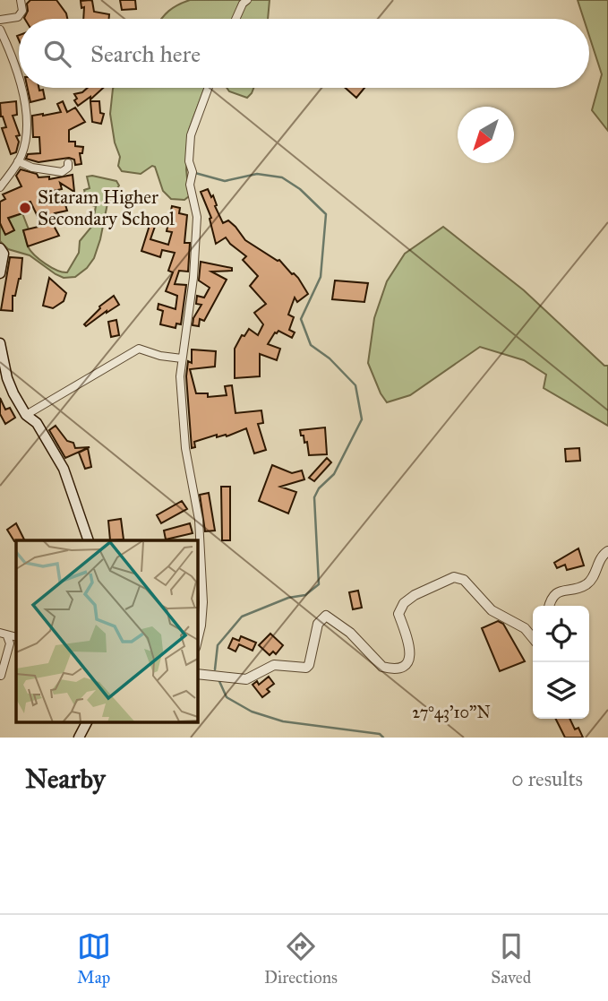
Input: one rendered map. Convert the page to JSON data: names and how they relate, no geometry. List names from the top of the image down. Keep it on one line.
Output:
{"places":["Sitaram Higher Secondary School"],"north":"bottom left","page":{"search":"Search here","heading":["Nearby","0 results"],"nav":["Map","Directions","Saved"]},"coordinates":["27°43'10\"N"]}
